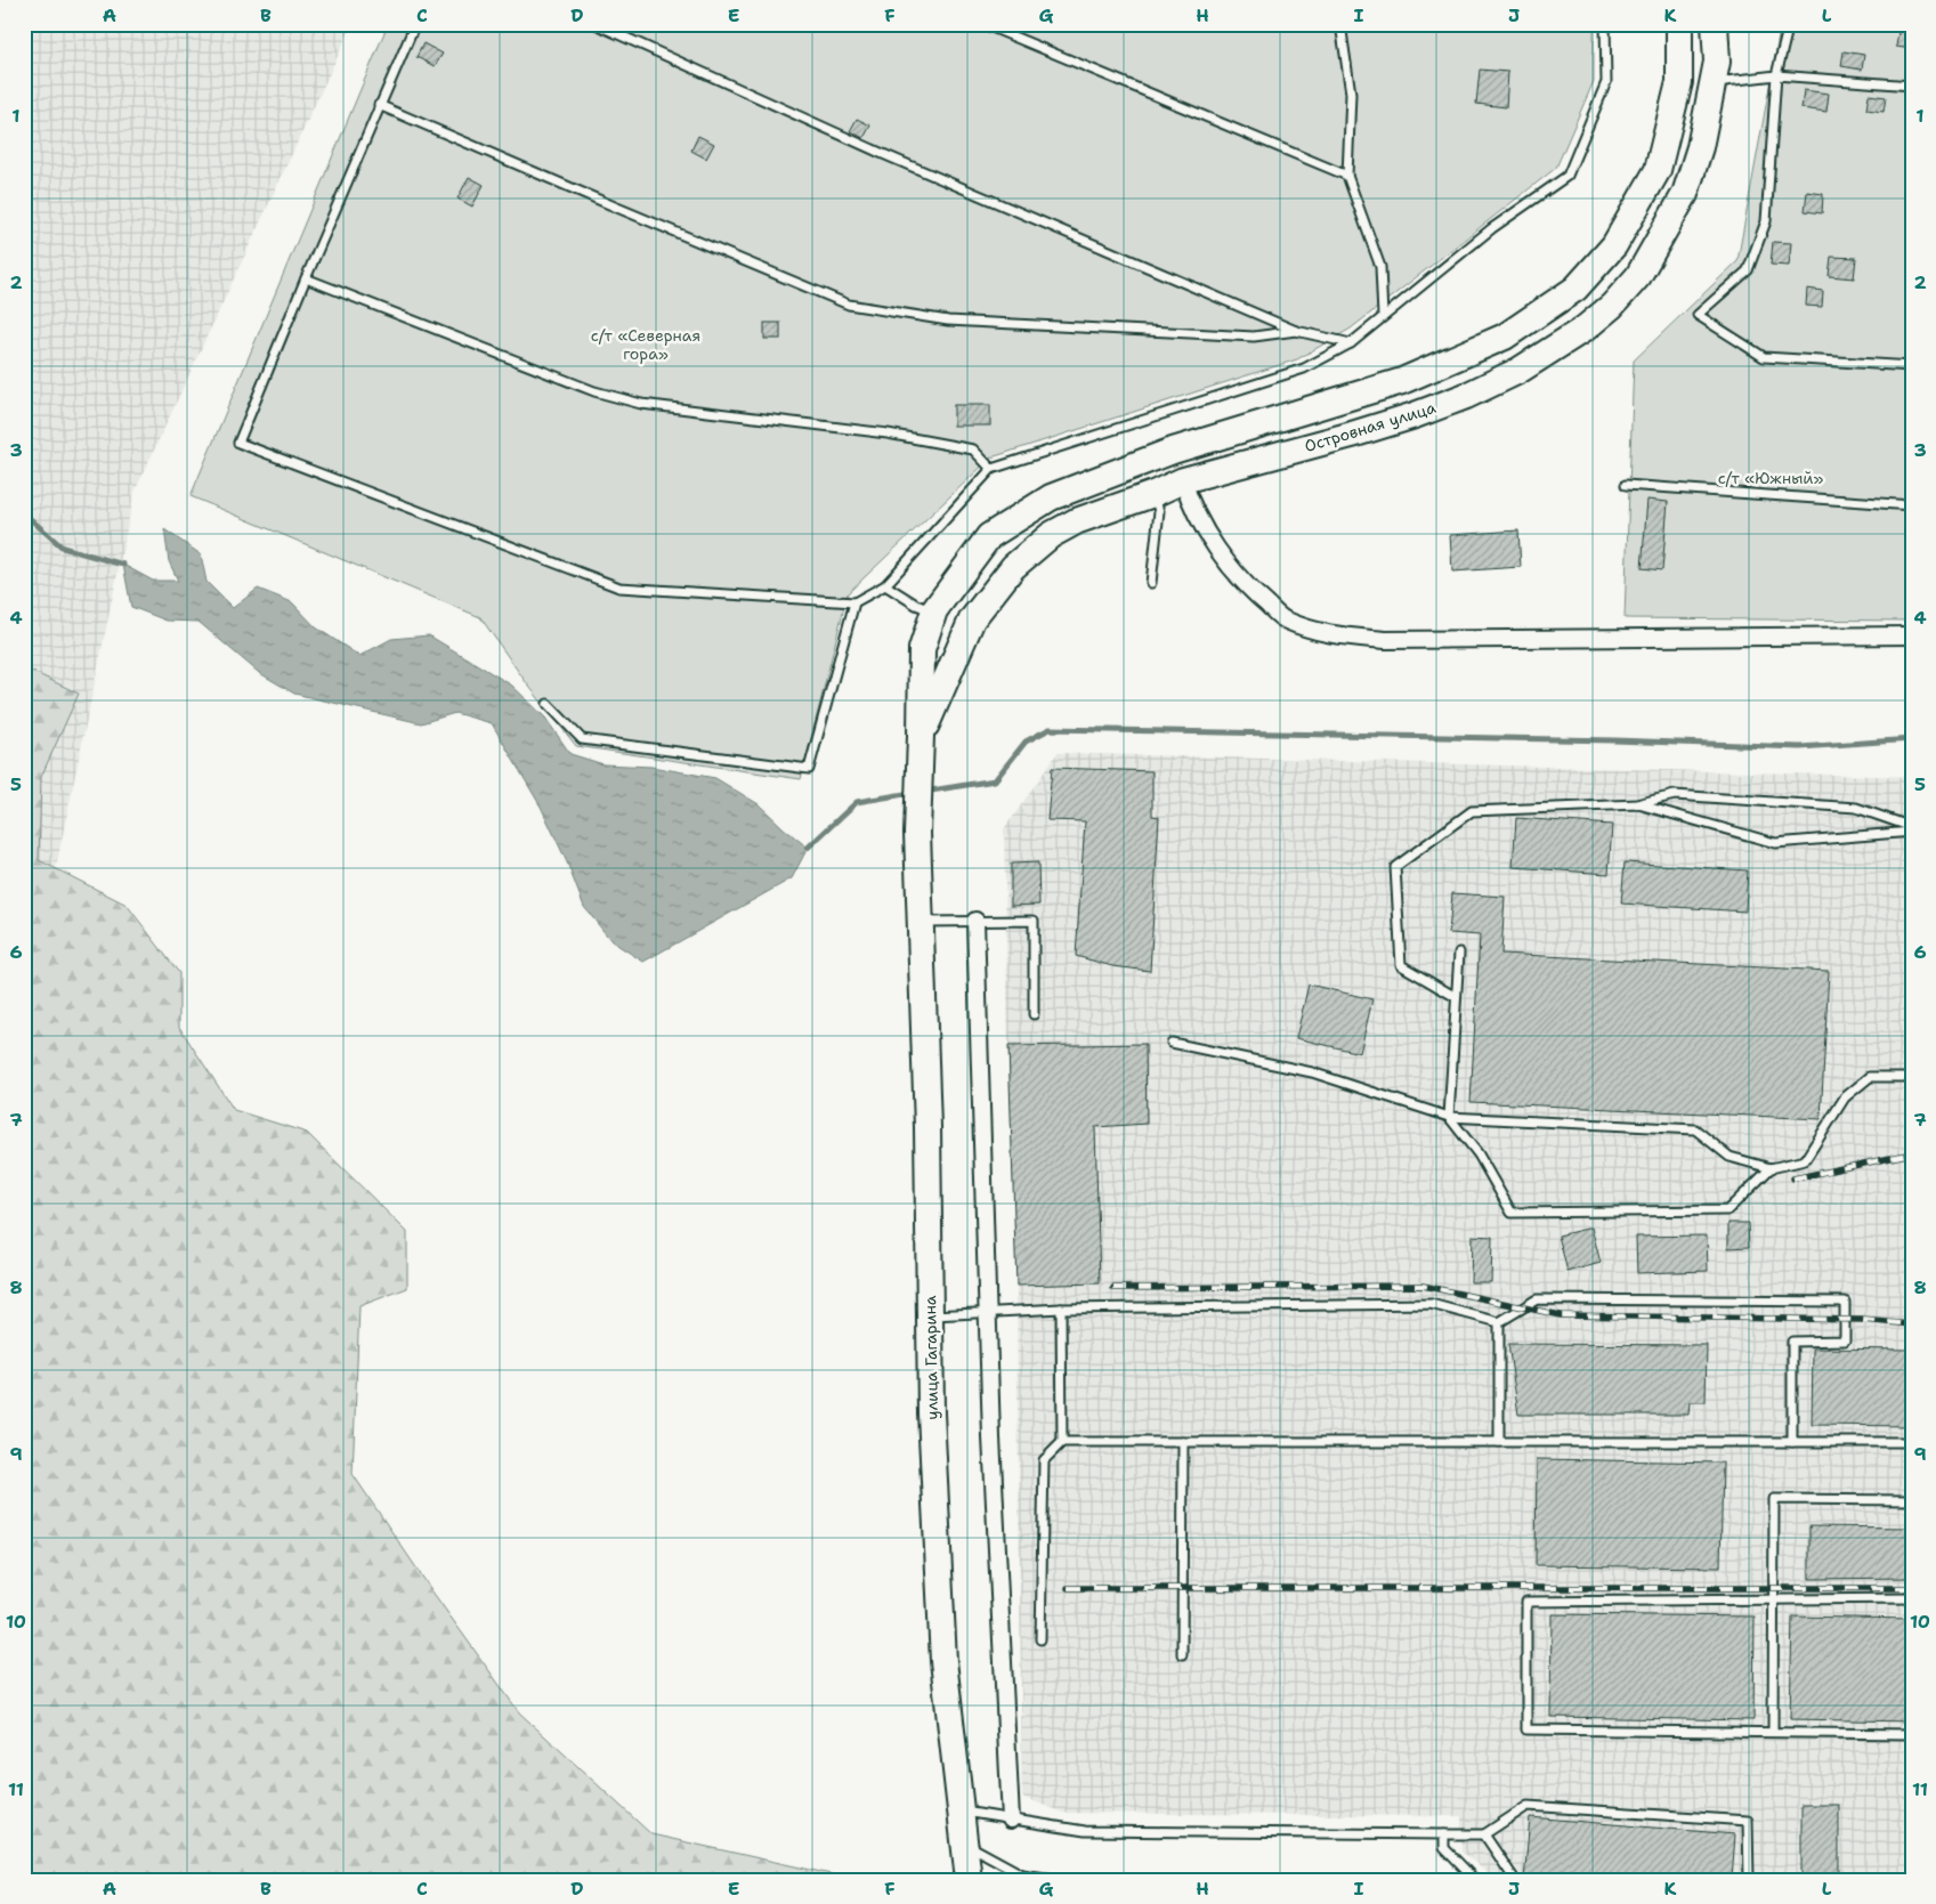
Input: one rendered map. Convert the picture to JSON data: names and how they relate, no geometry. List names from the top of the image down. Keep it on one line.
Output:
{"streets":{"main road":["Островная улица","улица Гагарина"]},"crossings":[["Островная улица","улица Гагарина"]],"parks":["с/т «Северная гора»","с/т «Южный»"],"grid":{"columns":["A","B","C","D","E","F","G","H","I","J","K","L"],"rows":["1","2","3","4","5","6","7","8","9","10","11"]}}
